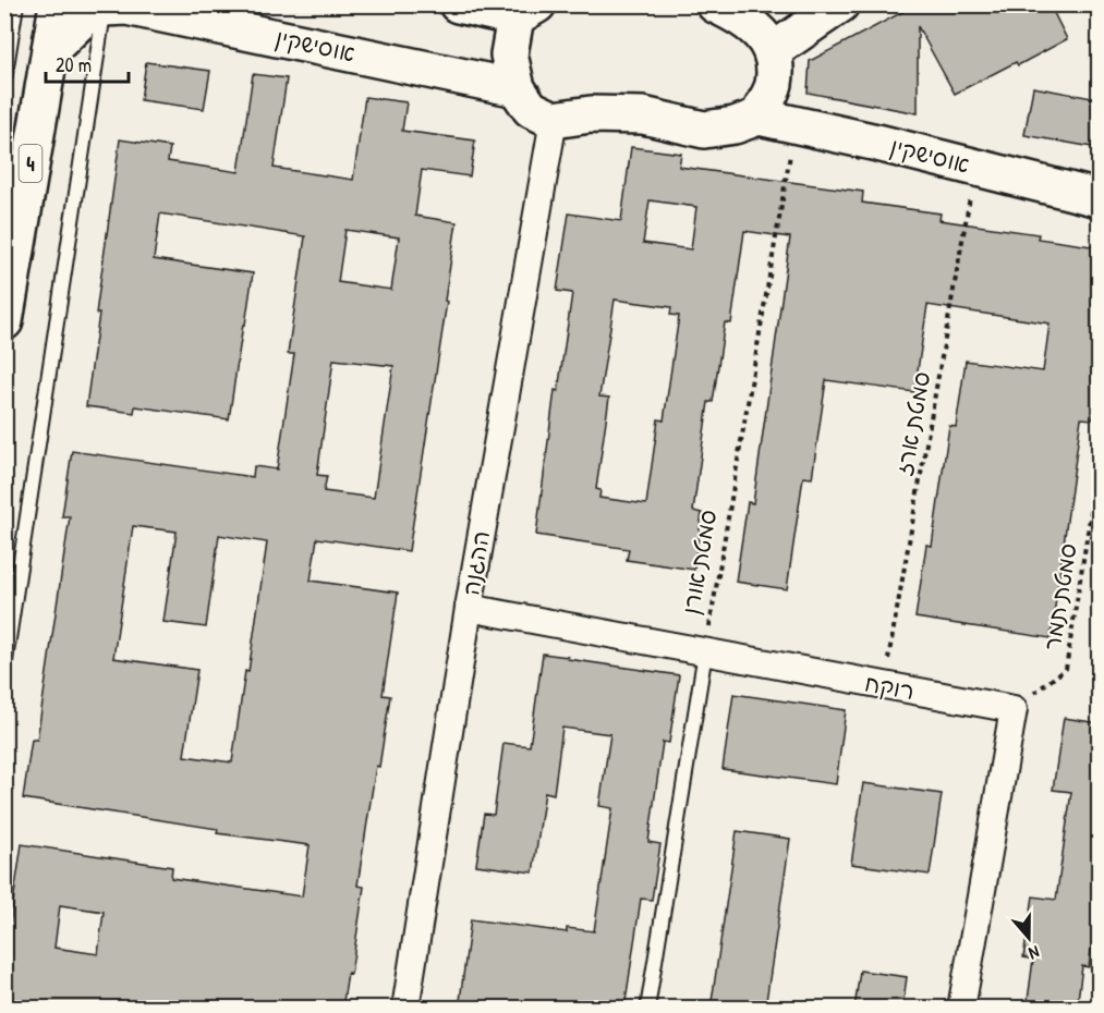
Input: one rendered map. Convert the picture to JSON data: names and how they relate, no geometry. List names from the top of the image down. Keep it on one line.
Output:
{"streets":{"main road":["אוסישקין","4"],"street":["ההגנה","רוקח"],"path":["סמטת ארז","סמטת אורן","סמטת תמר"]},"crossings":[["אוסישקין","סמטת ארז"],["אוסישקין","סמטת אורן"],["סמטת ארז","רוקח"],["סמטת אורן","רוקח"],["ההגנה","רוקח"],["סמטת תמר","רוקח"]],"scale_bar":"20 m","north":"bottom"}
